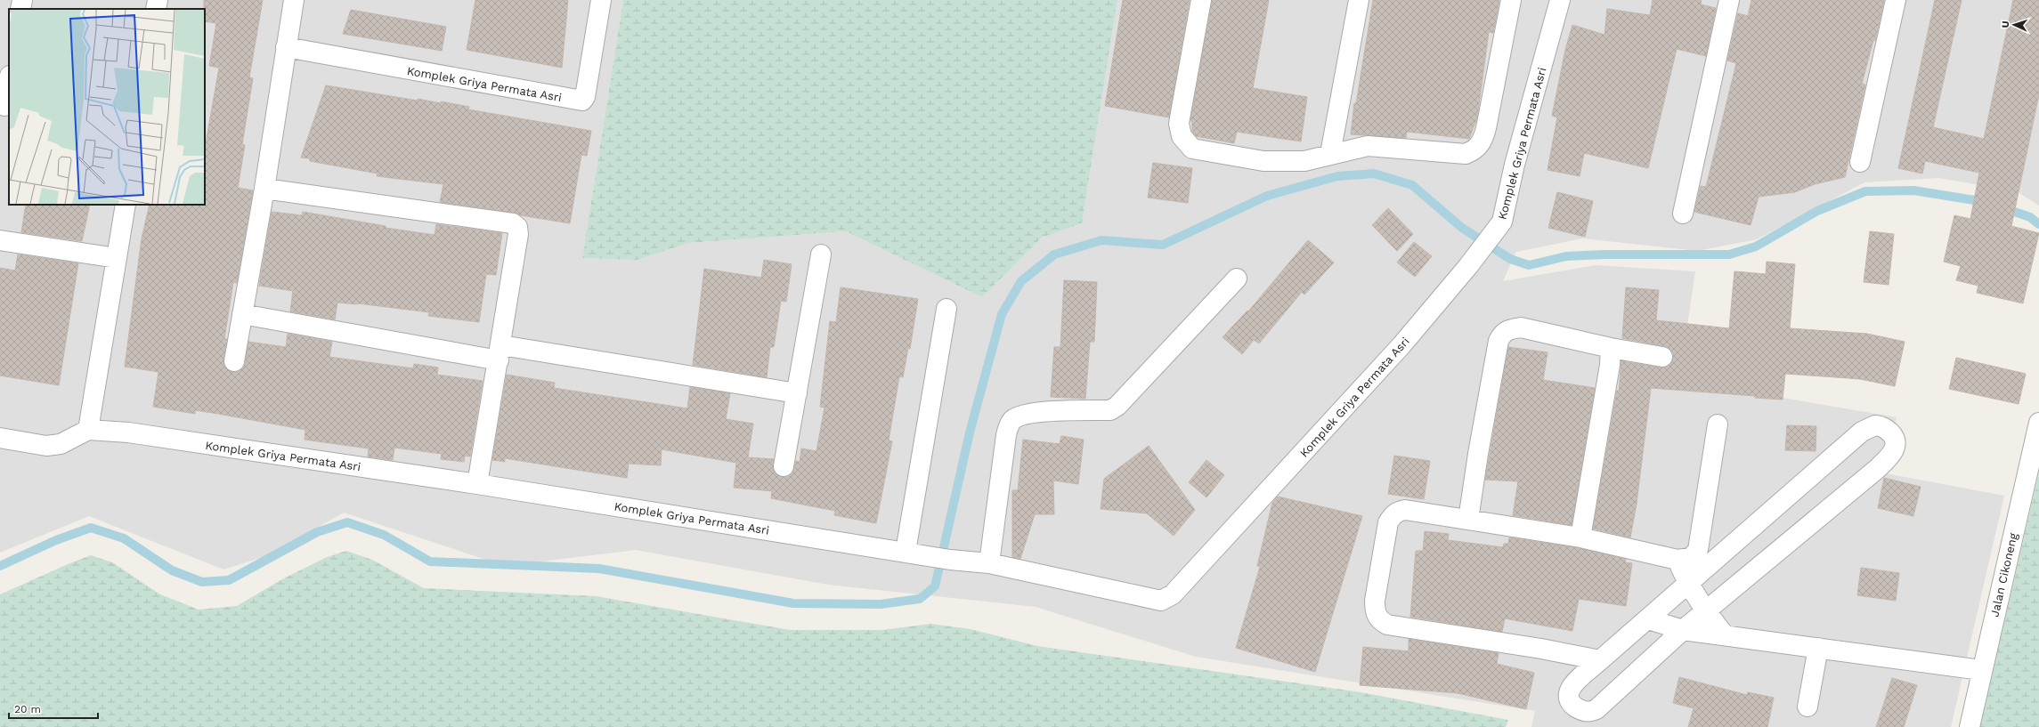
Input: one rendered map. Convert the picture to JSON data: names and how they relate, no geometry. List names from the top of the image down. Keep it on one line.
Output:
{"streets":{"street":["Komplek Griya Permata Asri","Jalan Cikoneng"]},"scale_bar":"20 m","north":"left"}
